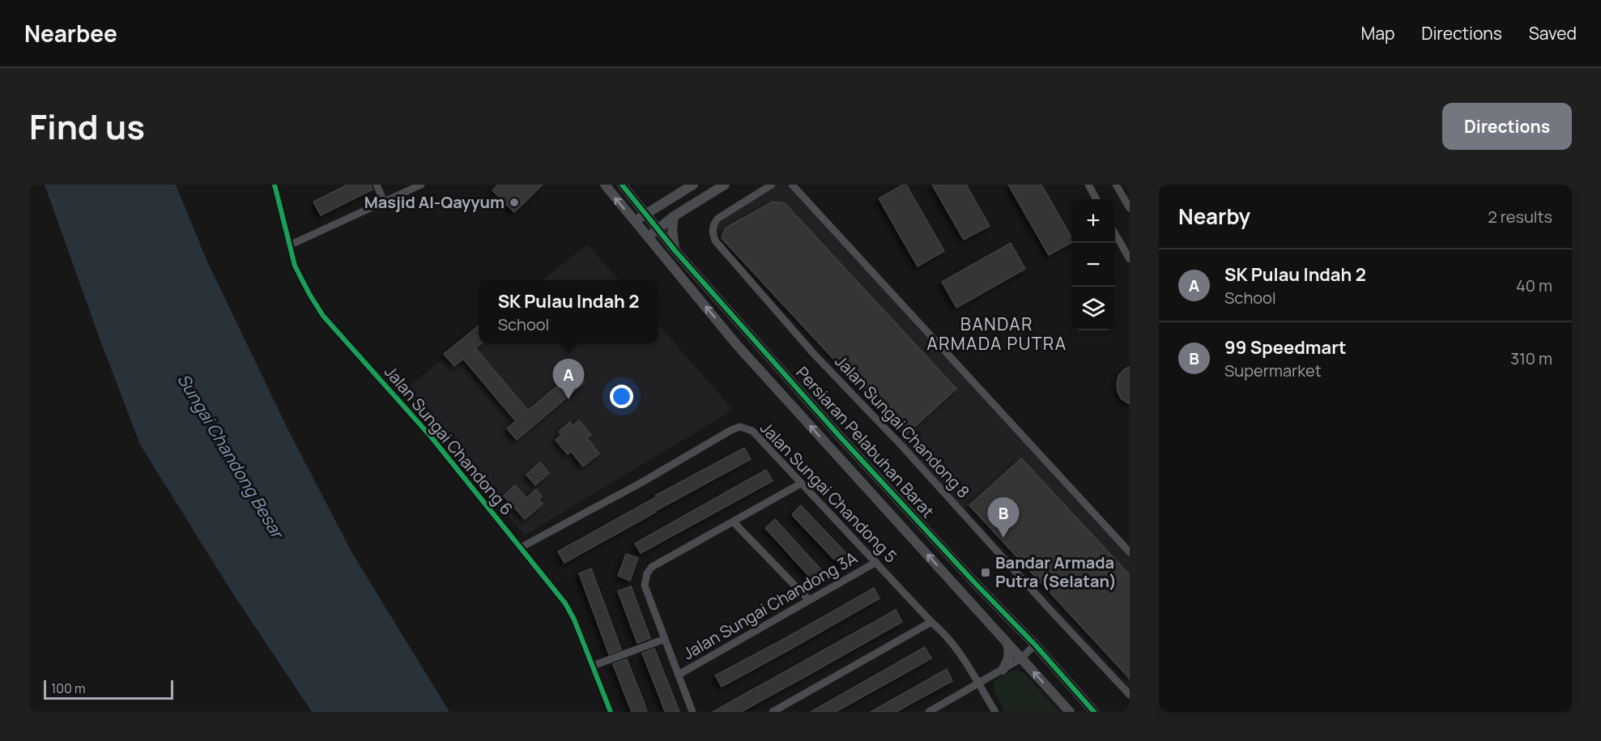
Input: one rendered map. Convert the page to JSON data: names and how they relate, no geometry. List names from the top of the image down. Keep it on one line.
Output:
{"streets":{"street":["Jalan Sungai Chandong 8","Jalan Sungai Chandong 6","Persiaran Pelabuhan Barat","Jalan Sungai Chandong 5","Jalan Sungai Chandong 3A"]},"crossings":[["Jalan Sungai Chandong 6","Jalan Sungai Chandong 5"],["Jalan Sungai Chandong 5","Jalan Sungai Chandong 3A"]],"districts":["BANDAR ARMADA PUTRA"],"water":["Sungai Chandong Besar"],"places":{"other":["Masjid Al-Qayyum"],"transit":["Bandar Armada Putra (Selatan)"]},"scale_bar":"100 m","page":{"header":"Nearbee","nav":["Map","Directions","Saved"],"title":"Find us","buttons":"Directions","heading":["Nearby","2 results"],"map_buttons":["+","−"],"list":[{"mark":"A","name":"SK Pulau Indah 2","note":"School","value":"40 m"},{"mark":"B","name":"99 Speedmart","note":"Supermarket","value":"310 m"}],"popup":["SK Pulau Indah 2","School"],"pins":["A","B"],"scale":"100 m"}}
